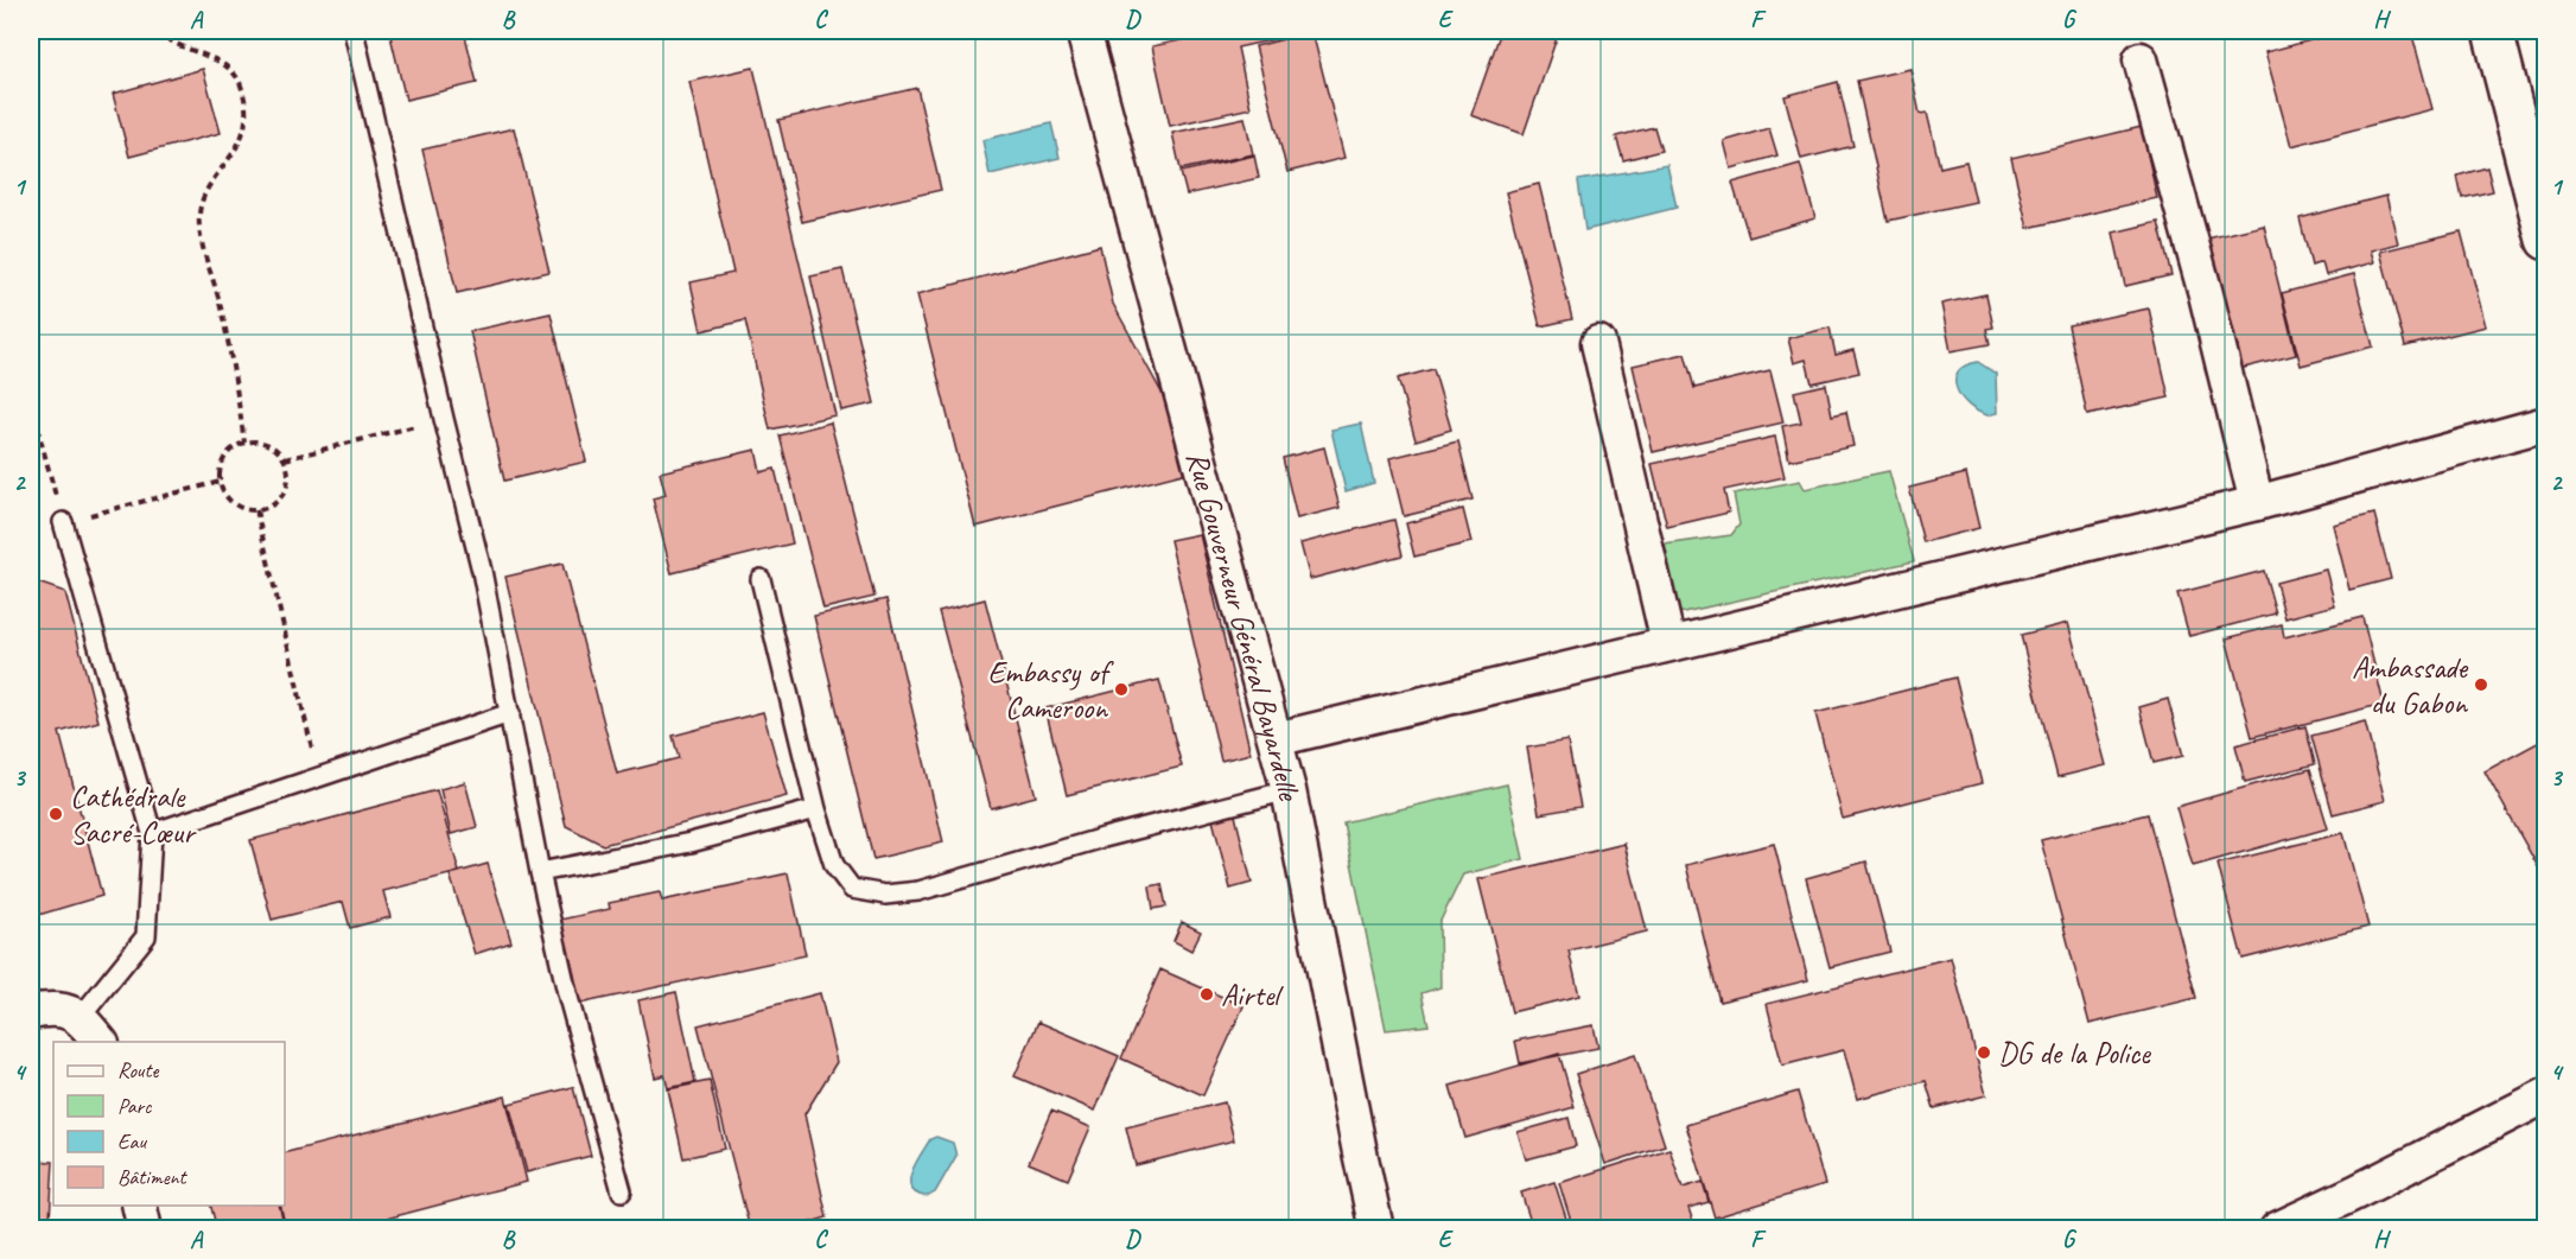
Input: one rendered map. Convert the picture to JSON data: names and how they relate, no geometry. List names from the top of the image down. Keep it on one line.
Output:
{"streets":{"street":["Rue Gouverneur Général Bayardelle"]},"places":["Ambassade du Gabon","Embassy of Cameroon","Cathédrale Sacré-Cœur","Airtel","DG de la Police"],"legend":["Route","Parc","Eau","Bâtiment"],"grid":{"columns":["A","B","C","D","E","F","G","H"],"rows":["1","2","3","4"]}}
